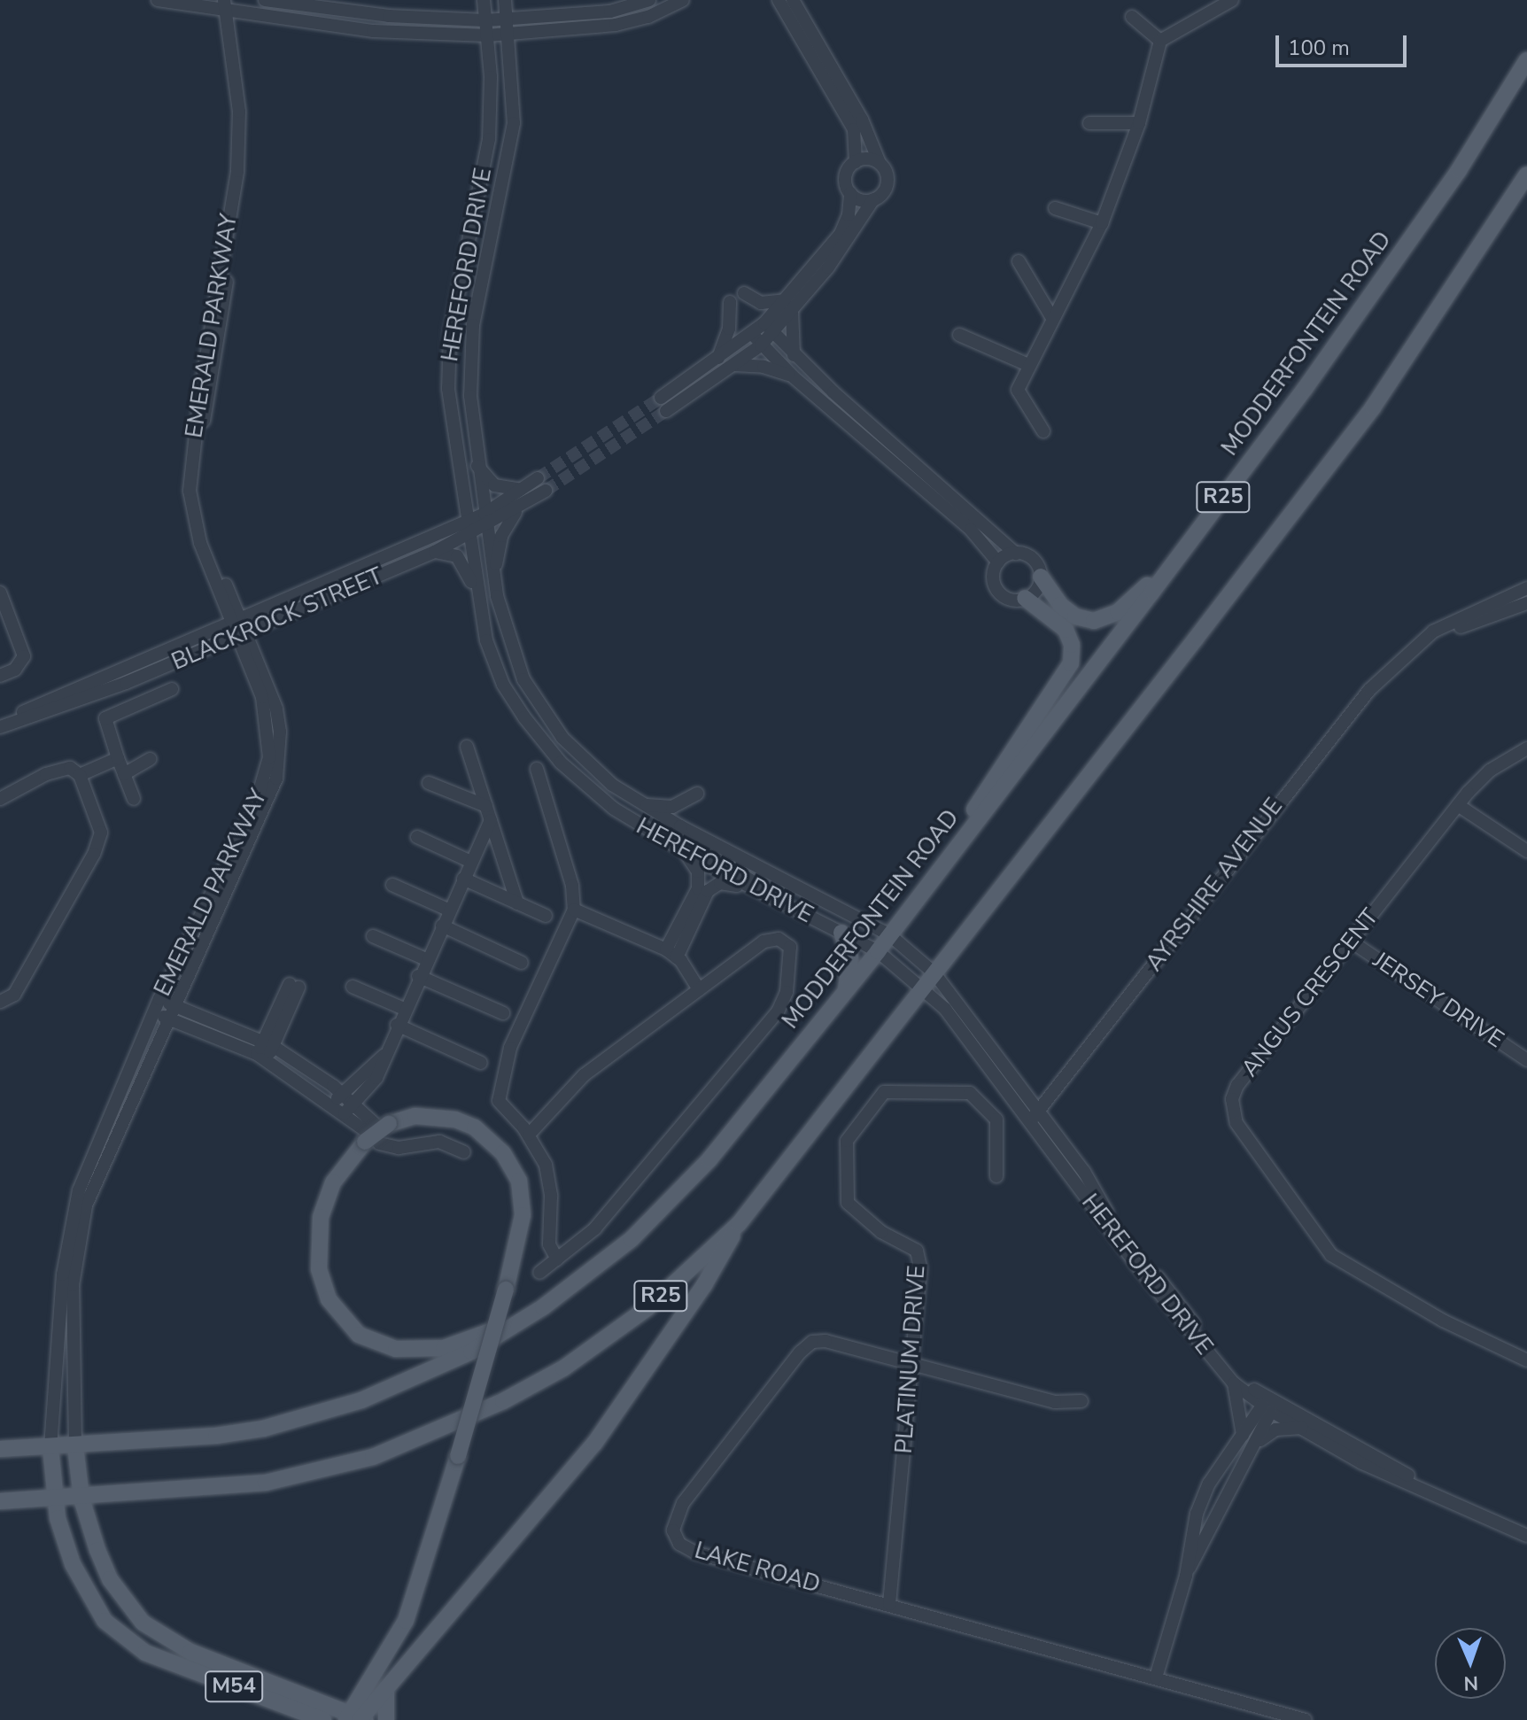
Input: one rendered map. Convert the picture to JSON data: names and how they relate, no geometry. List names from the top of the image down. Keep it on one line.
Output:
{"streets":{"main road":["MODDERFONTEIN ROAD","R25","M54"],"street":["HEREFORD DRIVE","EMERALD PARKWAY","BLACKROCK STREET","AYRSHIRE AVENUE","ANGUS CRESCENT","JERSEY DRIVE","PLATINUM DRIVE","LAKE ROAD"]},"crossings":[["HEREFORD DRIVE","MODDERFONTEIN ROAD"],["HEREFORD DRIVE","R25"],["HEREFORD DRIVE","BLACKROCK STREET"],["HEREFORD DRIVE","AYRSHIRE AVENUE"],["EMERALD PARKWAY","MODDERFONTEIN ROAD"],["EMERALD PARKWAY","BLACKROCK STREET"],["EMERALD PARKWAY","M54"],["MODDERFONTEIN ROAD","M54"],["R25","M54"],["ANGUS CRESCENT","JERSEY DRIVE"],["PLATINUM DRIVE","LAKE ROAD"]],"scale_bar":"100 m","north":"bottom"}
